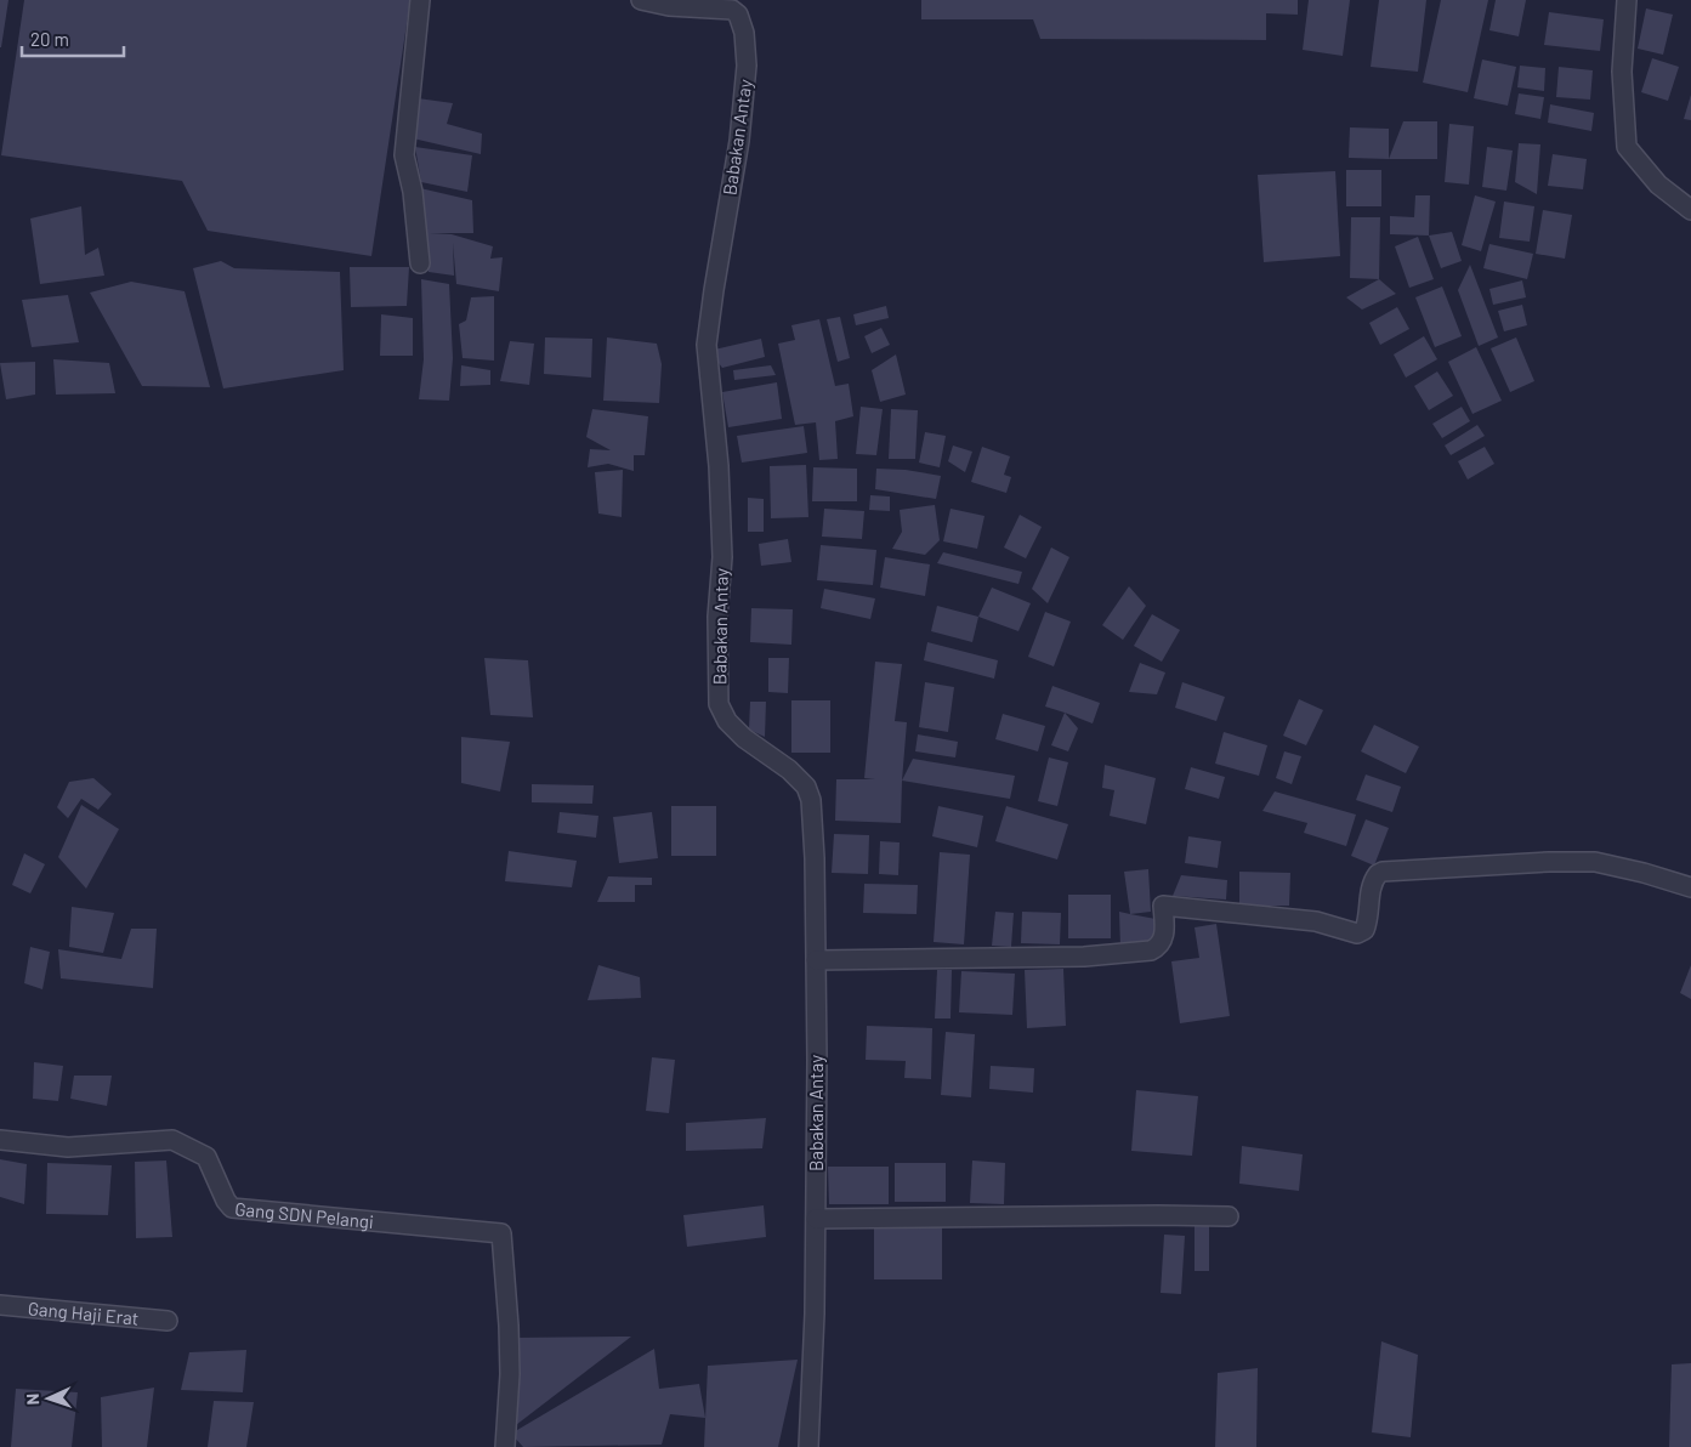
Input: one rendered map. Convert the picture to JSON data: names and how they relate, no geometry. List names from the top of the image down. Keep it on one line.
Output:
{"streets":{"street":["Babakan Antay","Gang SDN Pelangi","Gang Haji Erat"]},"scale_bar":"20 m","north":"left"}
